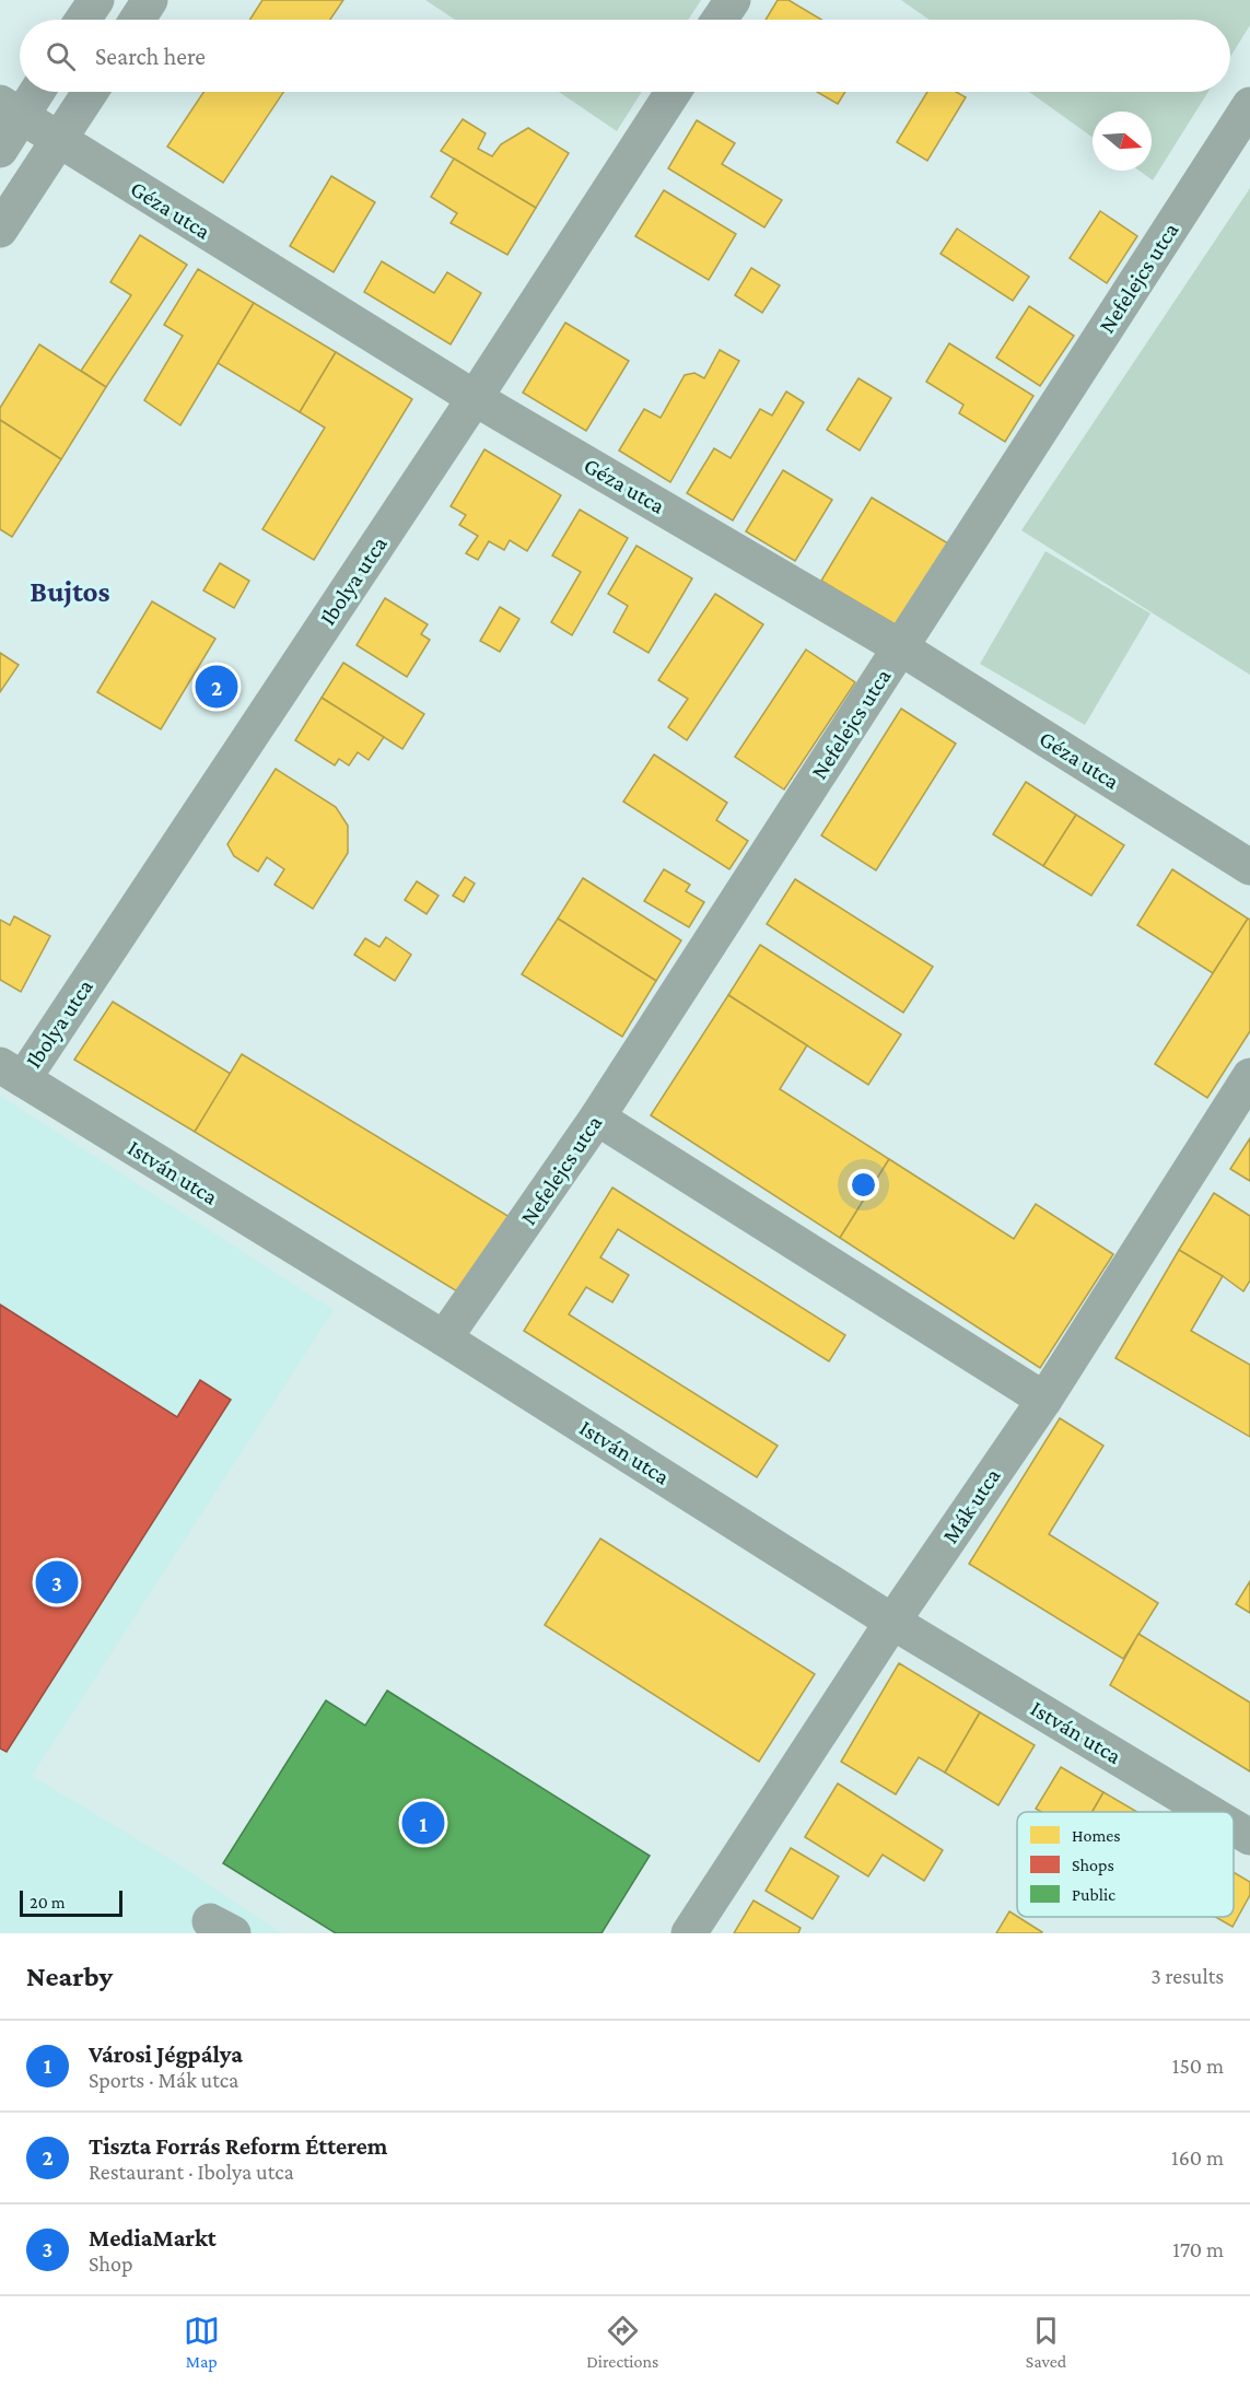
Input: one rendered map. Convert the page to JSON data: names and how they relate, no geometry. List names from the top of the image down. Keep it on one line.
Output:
{"streets":{"street":["Géza utca","Nefelejcs utca","Ibolya utca","István utca","Mák utca"]},"crossings":[["Géza utca","Nefelejcs utca"],["Géza utca","Ibolya utca"],["Nefelejcs utca","István utca"],["Ibolya utca","István utca"],["István utca","Mák utca"]],"districts":["Bujtos"],"legend":["Homes","Shops","Public"],"scale_bar":"20 m","north":"right","page":{"search":"Search here","pins":["2","3","1"],"scale":"20 m","heading":["Nearby","3 results"],"list":[{"mark":"1","name":"Városi Jégpálya","note":"Sports · Mák utca","value":"150 m"},{"mark":"2","name":"Tiszta Forrás Reform Étterem","note":"Restaurant · Ibolya utca","value":"160 m"},{"mark":"3","name":"MediaMarkt","note":"Shop","value":"170 m"}],"nav":["Map","Directions","Saved"]}}
